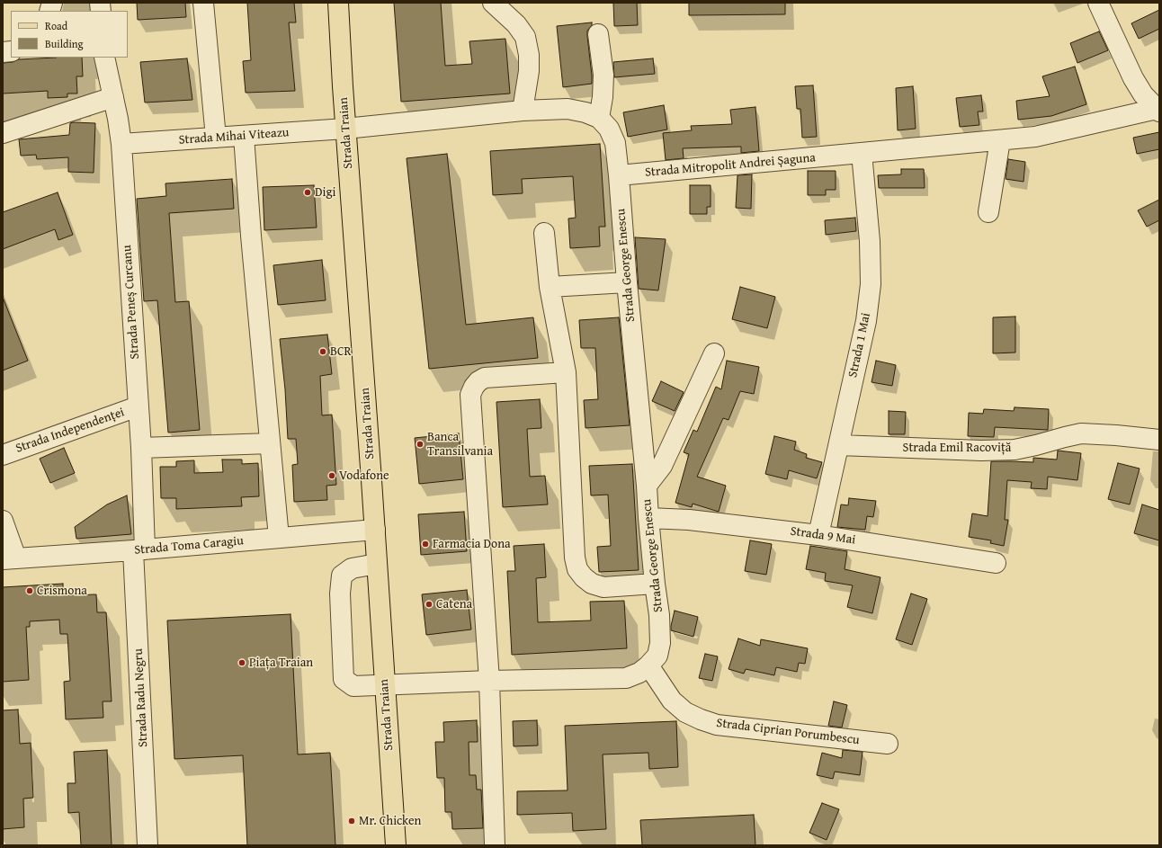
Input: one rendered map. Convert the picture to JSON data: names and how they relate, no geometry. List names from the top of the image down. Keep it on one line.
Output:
{"streets":{"main road":["Strada Traian"],"street":["Strada Mihai Viteazu","Strada Mitropolit Andrei Șaguna","Strada George Enescu","Strada Peneș Curcanu","Strada 1 Mai","Strada Independenței","Strada Emil Racoviță","Strada 9 Mai","Strada Toma Caragiu","Strada Radu Negru","Strada Ciprian Porumbescu"]},"crossings":[["Strada Traian","Strada Mihai Viteazu"],["Strada Traian","Strada George Enescu"],["Strada Traian","Strada Toma Caragiu"],["Strada Mihai Viteazu","Strada Peneș Curcanu"],["Strada Mitropolit Andrei Șaguna","Strada George Enescu"],["Strada Mitropolit Andrei Șaguna","Strada 1 Mai"],["Strada George Enescu","Strada 9 Mai"],["Strada George Enescu","Strada Ciprian Porumbescu"],["Strada Peneș Curcanu","Strada Independenței"],["Strada Peneș Curcanu","Strada Toma Caragiu"],["Strada Peneș Curcanu","Strada Radu Negru"],["Strada 1 Mai","Strada Emil Racoviță"],["Strada 1 Mai","Strada 9 Mai"],["Strada Toma Caragiu","Strada Radu Negru"]],"places":["Digi","BCR","Banca Transilvania","Vodafone","Farmacia Dona","Crismona","Catena","Piața Traian","Mr. Chicken"],"legend":["Road","Building"]}
